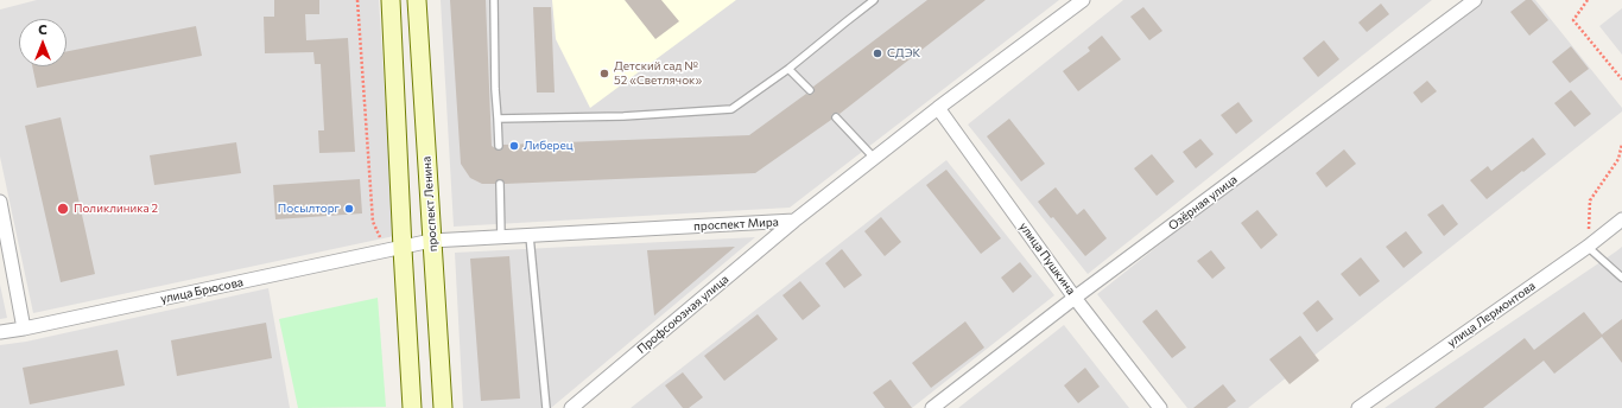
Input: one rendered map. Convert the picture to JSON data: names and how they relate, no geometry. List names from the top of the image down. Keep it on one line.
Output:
{"streets":{"main road":["проспект Ленина"],"street":["Озёрная улица","проспект Мира","улица Пушкина","улица Брюсова","Профсоюзная улица","улица Лермонтова"]},"crossings":[["Озёрная улица","улица Пушкина"],["проспект Ленина","проспект Мира"],["проспект Мира","улица Пушкина"],["проспект Мира","улица Брюсова"],["проспект Мира","Профсоюзная улица"]],"places":["СДЭК","Детский сад № 52 «Светлячок»","Либерец","Поликлиника 2","Посылторг"],"north":"top"}
